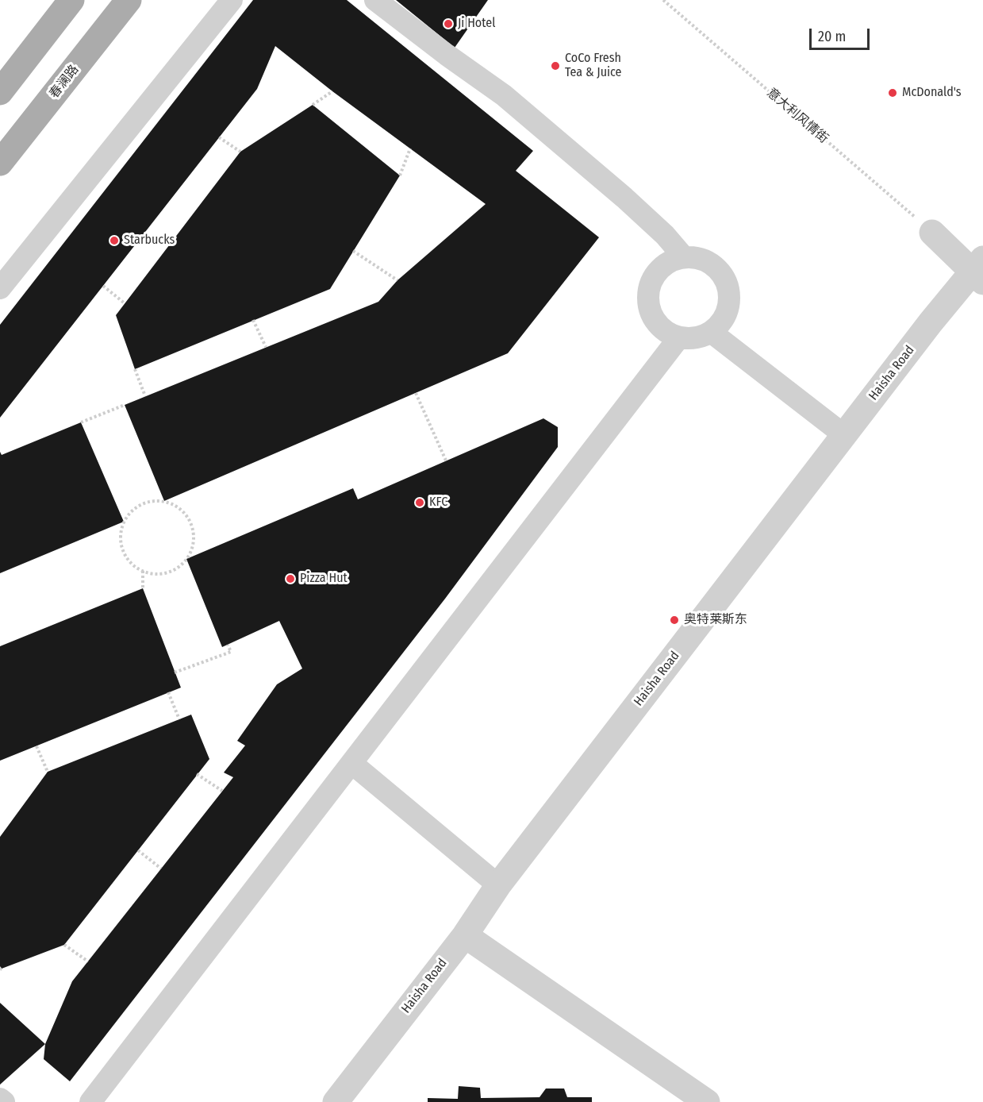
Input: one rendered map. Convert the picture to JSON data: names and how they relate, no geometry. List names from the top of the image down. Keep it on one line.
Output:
{"streets":{"main road":["春澜路"],"street":["Haisha Road"],"path":["意大利风情街"]},"places":["Ji Hotel","CoCo Fresh Tea & Juice","McDonald's","Starbucks","KFC","Pizza Hut","奥特莱斯东"],"scale_bar":"20 m"}
